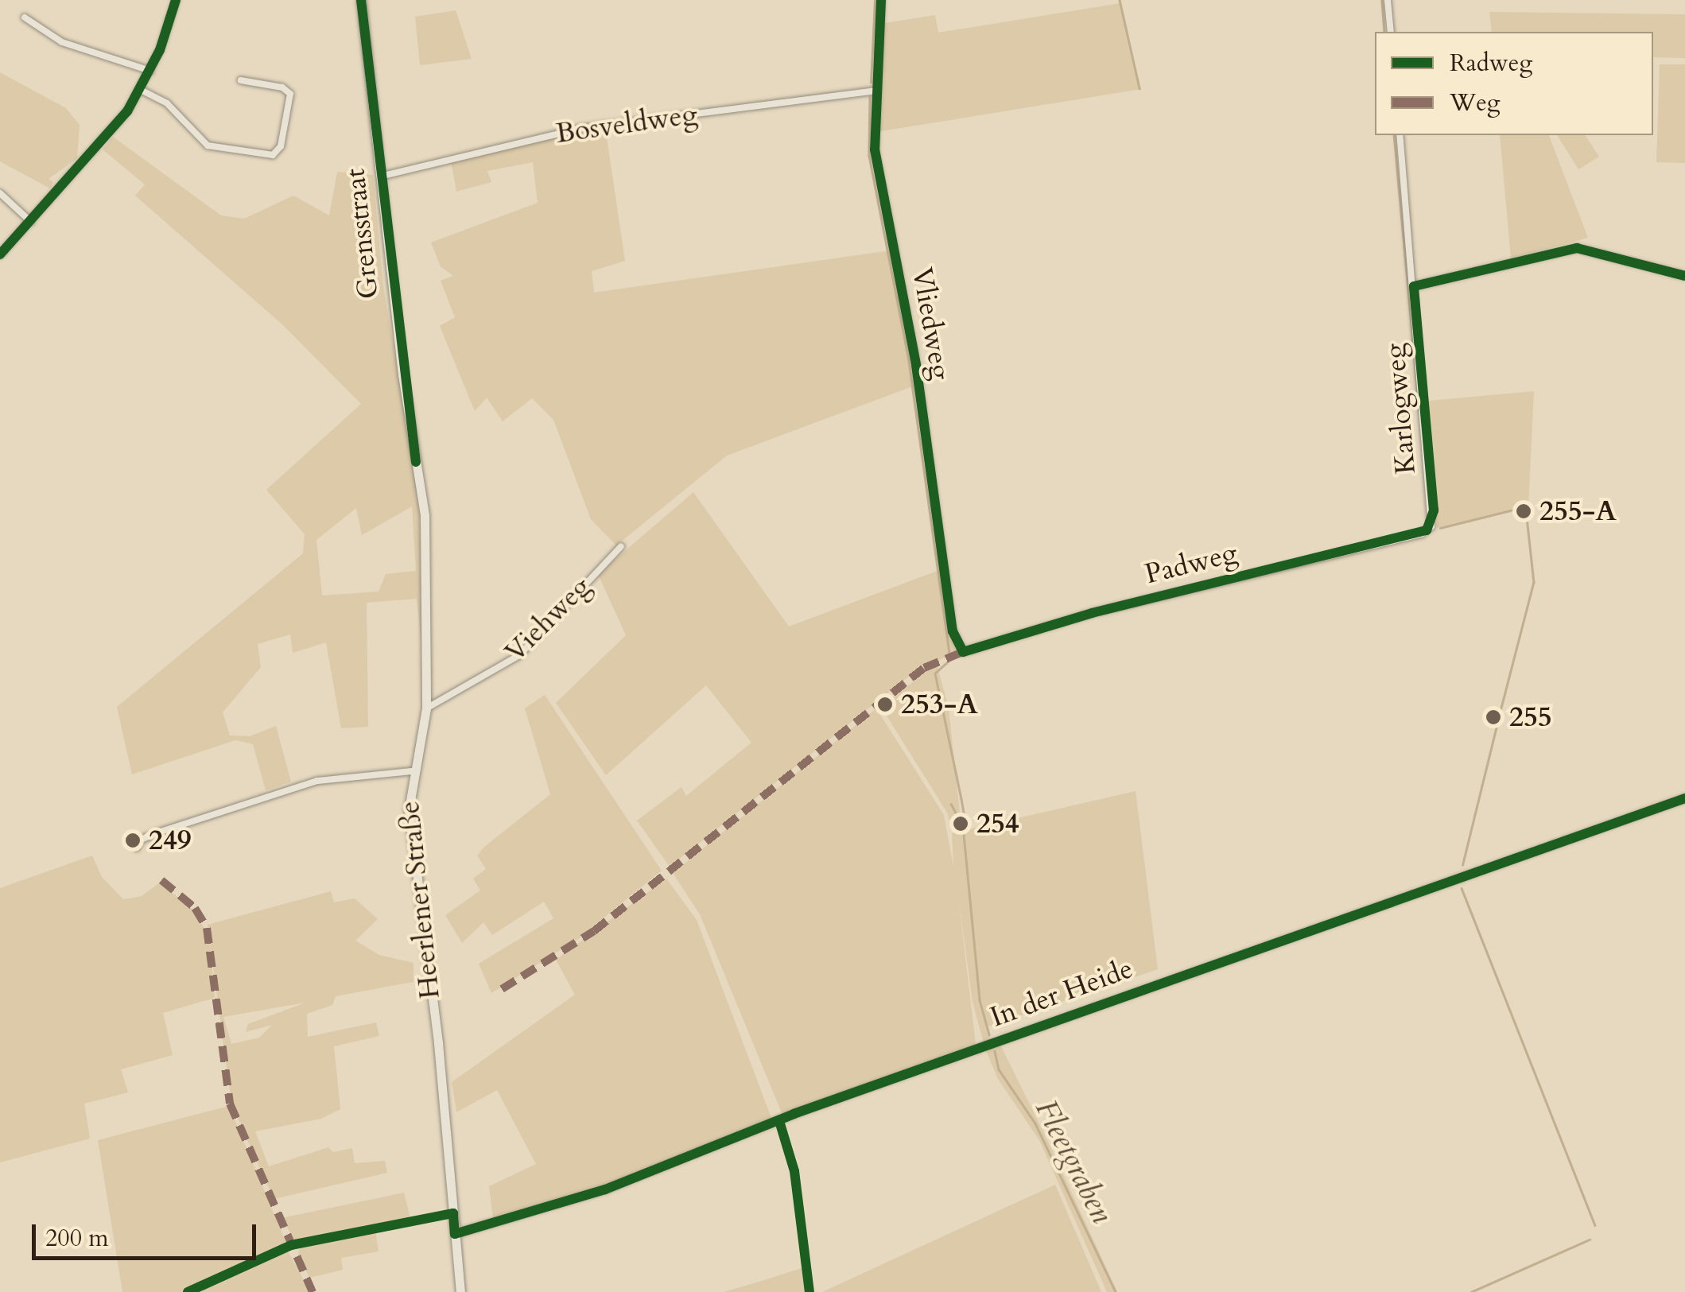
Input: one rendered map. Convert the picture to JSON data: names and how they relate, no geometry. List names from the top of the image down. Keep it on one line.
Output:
{"streets":{"main road":["Grensstraat","Heerlener Straße"],"street":["Bosveldweg","Vliedweg","Karlogweg","Padweg","Viehweg","In der Heide"]},"crossings":[["Bosveldweg","Grensstraat"],["Bosveldweg","Vliedweg"],["Grensstraat","Heerlener Straße"],["Vliedweg","Padweg"],["Karlogweg","Padweg"],["Viehweg","Heerlener Straße"],["Heerlener Straße","In der Heide"]],"water":["Fleetgraben"],"places":["255-A","253-A","255","254","249"],"legend":["Radweg","Weg"],"scale_bar":"200 m"}
